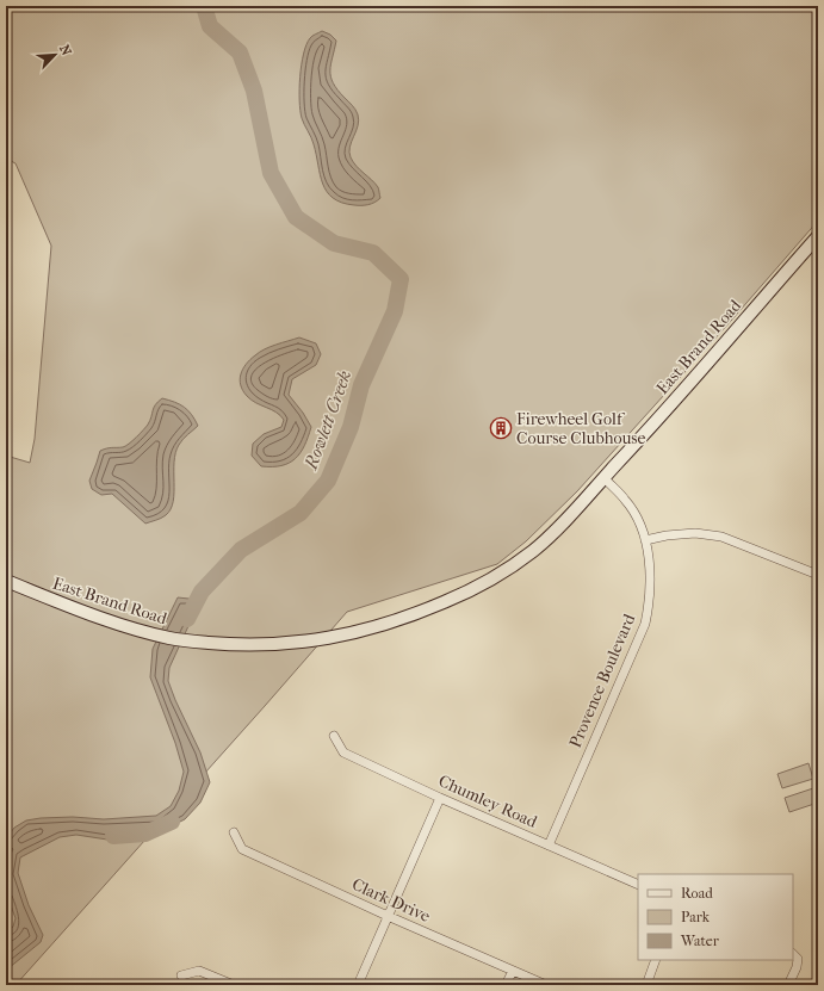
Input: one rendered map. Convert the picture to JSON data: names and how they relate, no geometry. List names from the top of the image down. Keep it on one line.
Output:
{"streets":{"main road":["East Brand Road"],"street":["Provence Boulevard","Chumley Road","Clark Drive"]},"crossings":[["East Brand Road","Provence Boulevard"],["Provence Boulevard","Chumley Road"]],"water":["Rowlett Creek"],"places":{"building":["Firewheel Golf Course Clubhouse"]},"legend":["Road","Park","Water"],"north":"top right"}
